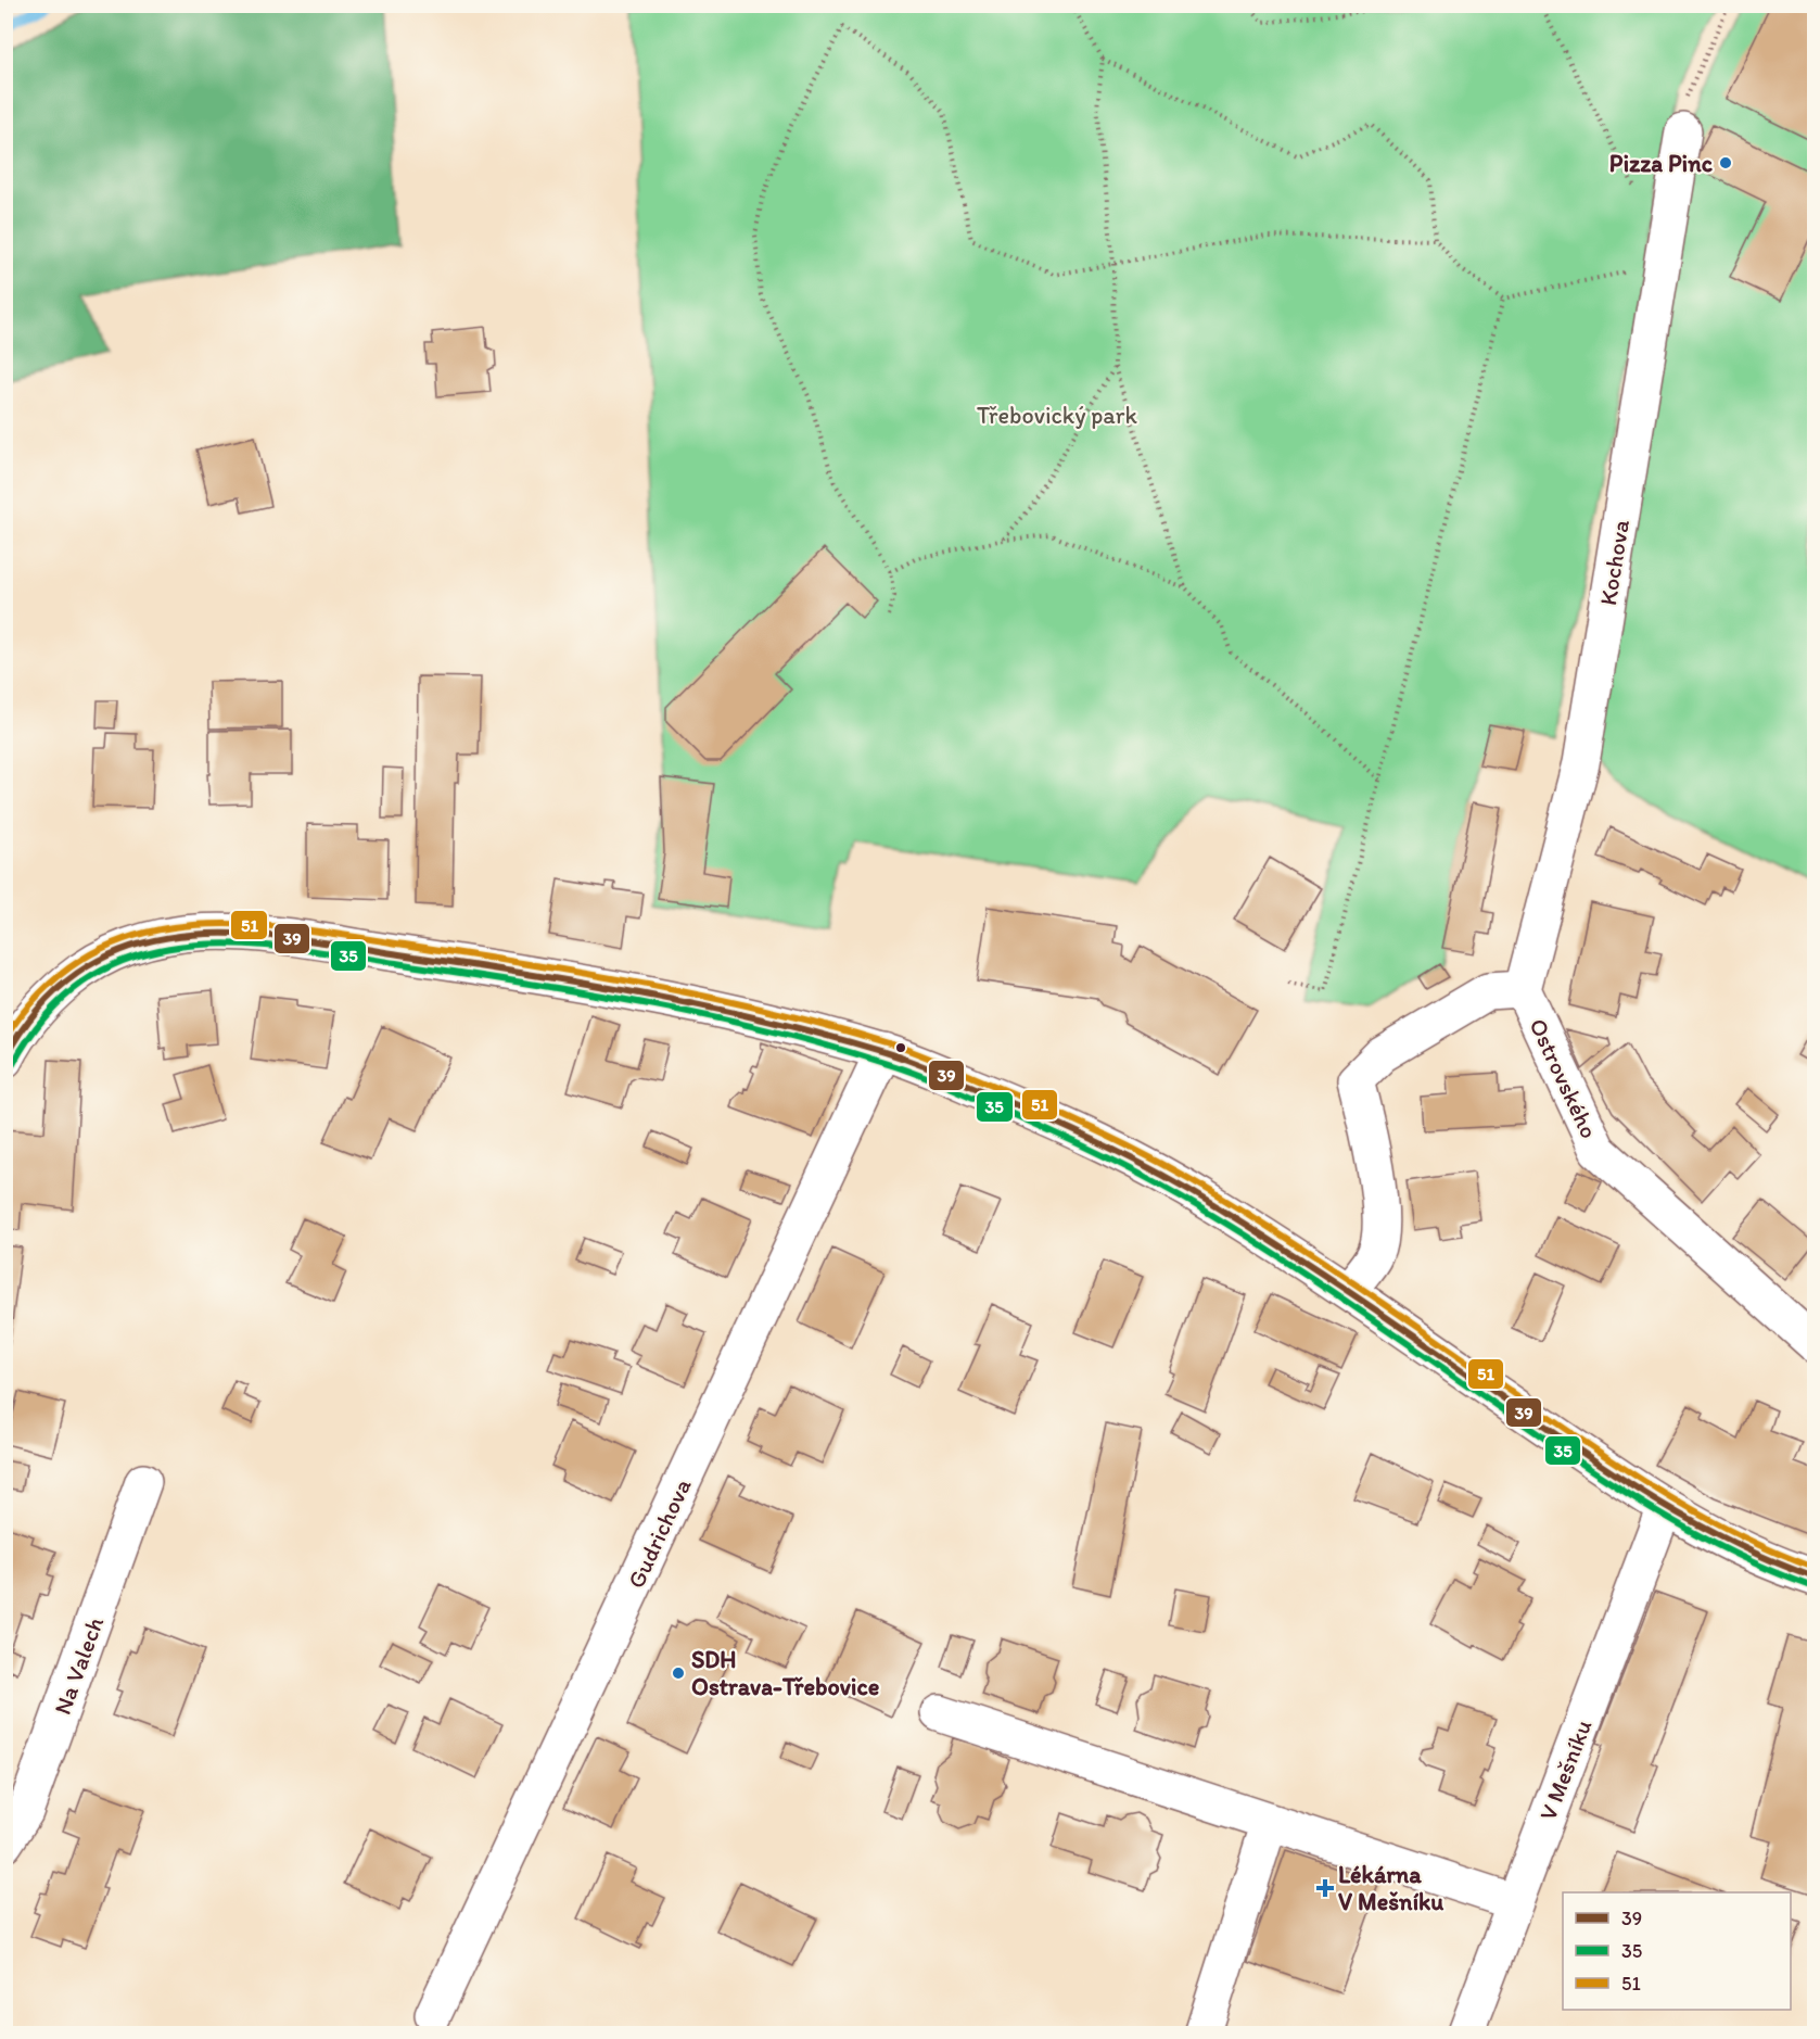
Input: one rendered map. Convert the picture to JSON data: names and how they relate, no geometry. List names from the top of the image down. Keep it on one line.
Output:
{"streets":{"street":["Kochova","Ostrovského","Gudrichova","Na Valech","V Mešníku"]},"crossings":[["Kochova","Ostrovského"]],"parks":["Třebovický park"],"places":{"other":["Pizza Pinc","SDH Ostrava-Třebovice"],"health":["Lékárna V Mešníku"]},"lines":["transit line 51","transit line 39","transit line 35"],"legend":["39","35","51"]}
